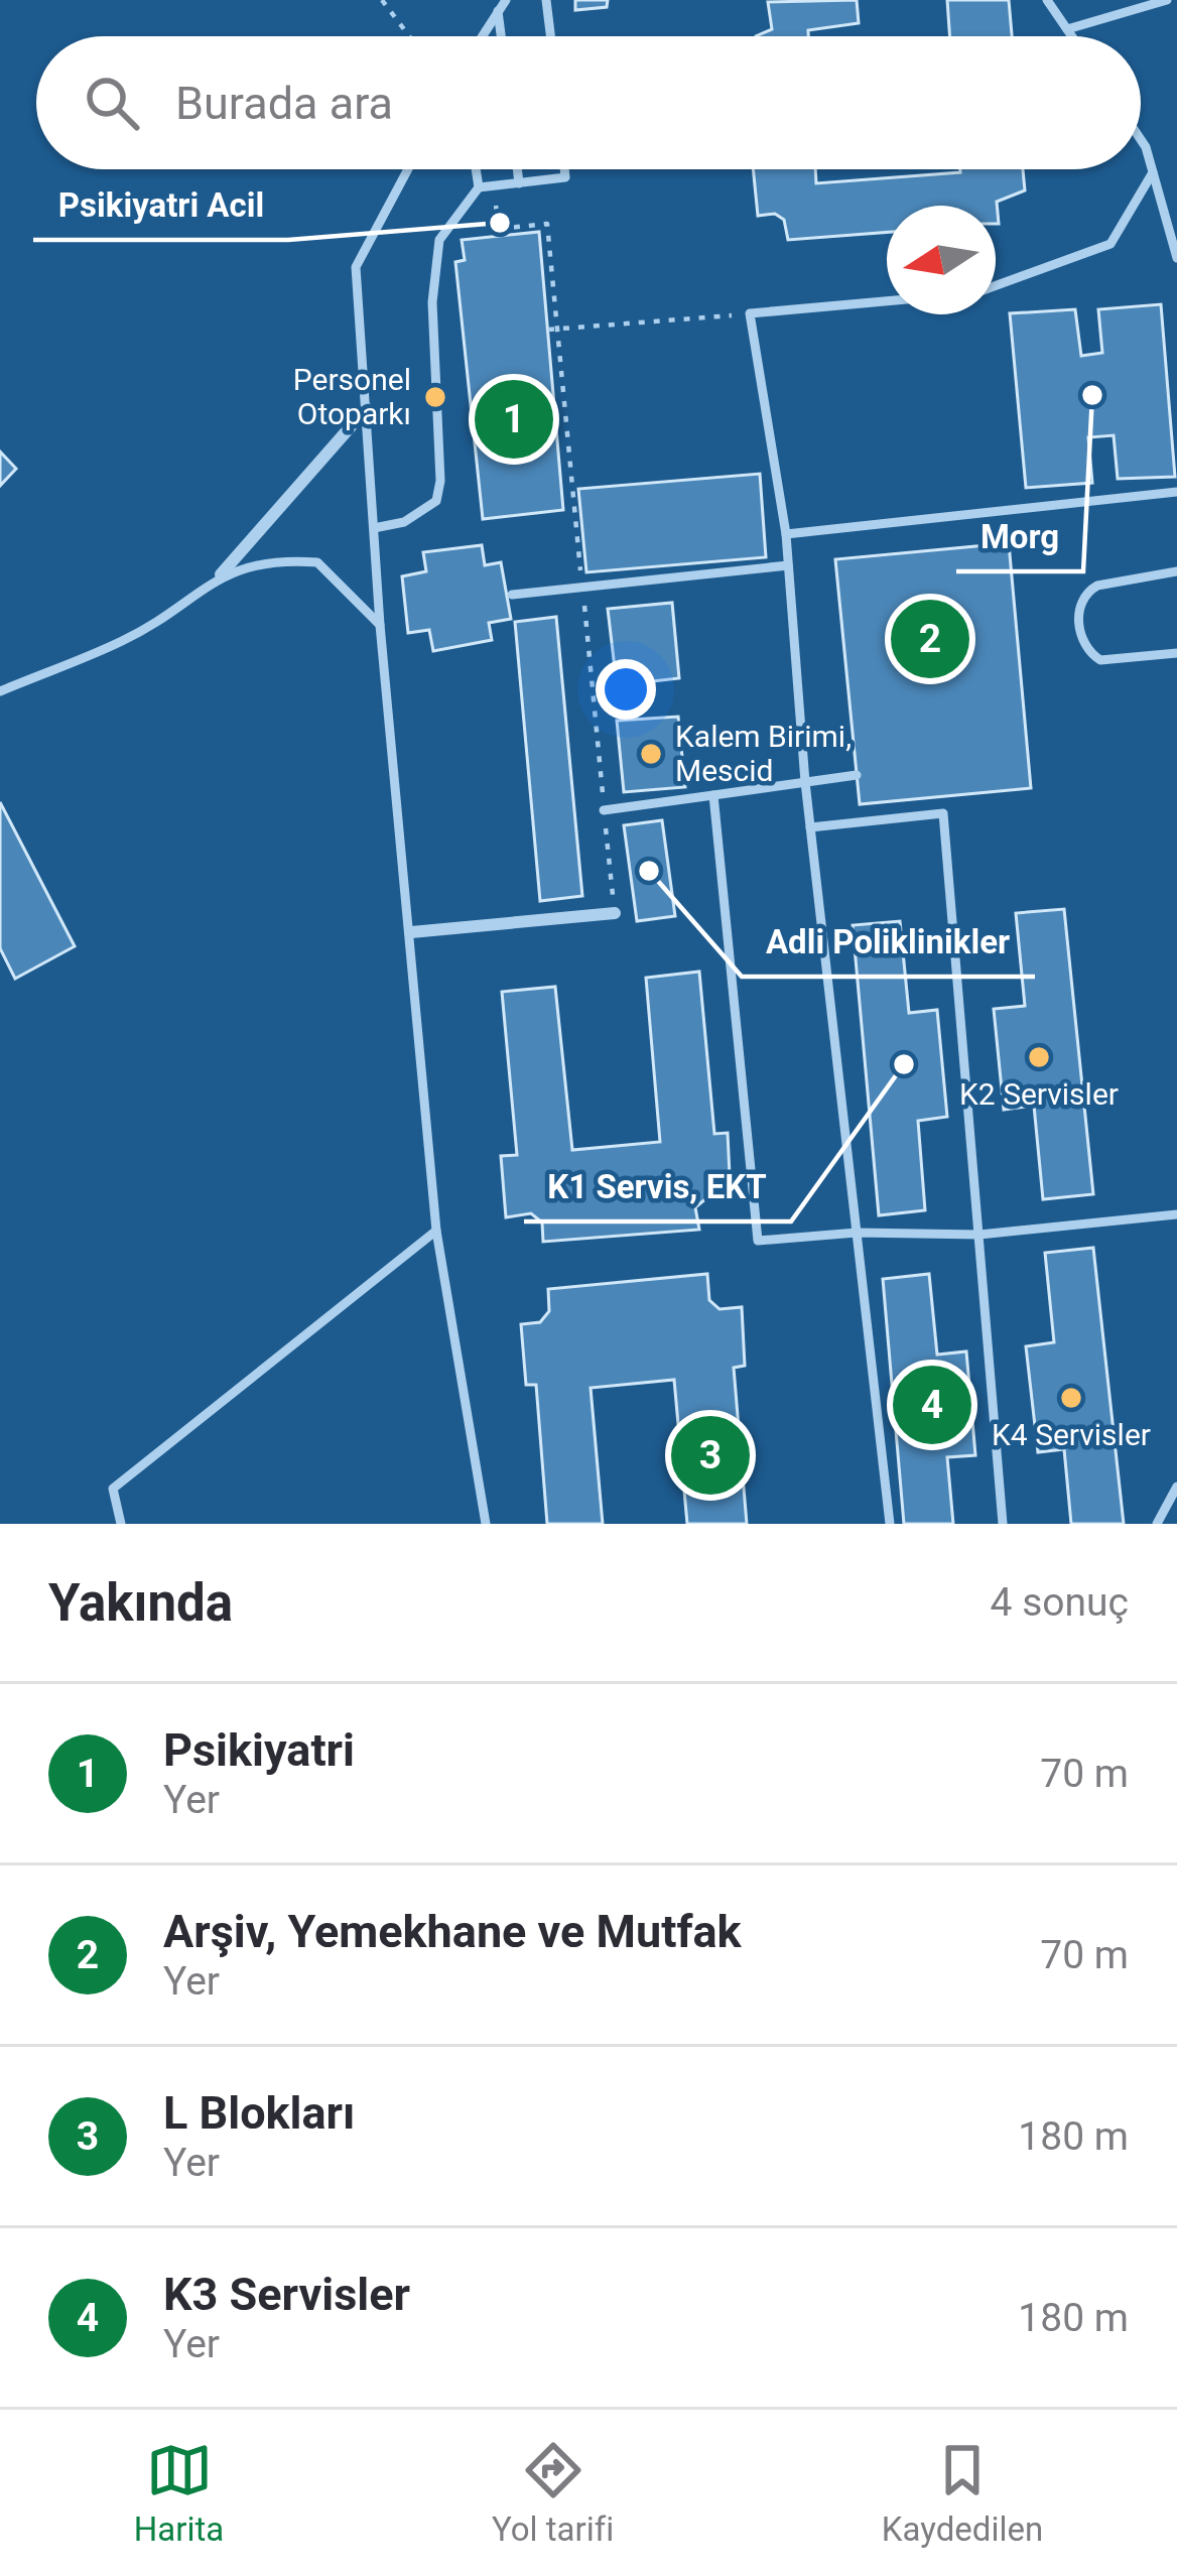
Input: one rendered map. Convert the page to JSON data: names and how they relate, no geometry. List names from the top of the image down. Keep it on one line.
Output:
{"places":["Psikiyatri Acil","Morg","Personel Otoparkı","Kalem Birimi, Mescid","Adli Poliklinikler","K2 Servisler","K1 Servis, EKT","K4 Servisler"],"north":"left","page":{"search":"Burada ara","pins":["1","2","4","3"],"heading":["Yakında","4 sonuç"],"list":[{"mark":"1","name":"Psikiyatri","note":"Yer","value":"70 m"},{"mark":"2","name":"Arşiv, Yemekhane ve Mutfak","note":"Yer","value":"70 m"},{"mark":"3","name":"L Blokları","note":"Yer","value":"180 m"},{"mark":"4","name":"K3 Servisler","note":"Yer","value":"180 m"}],"nav":["Harita","Yol tarifi","Kaydedilen"]}}
